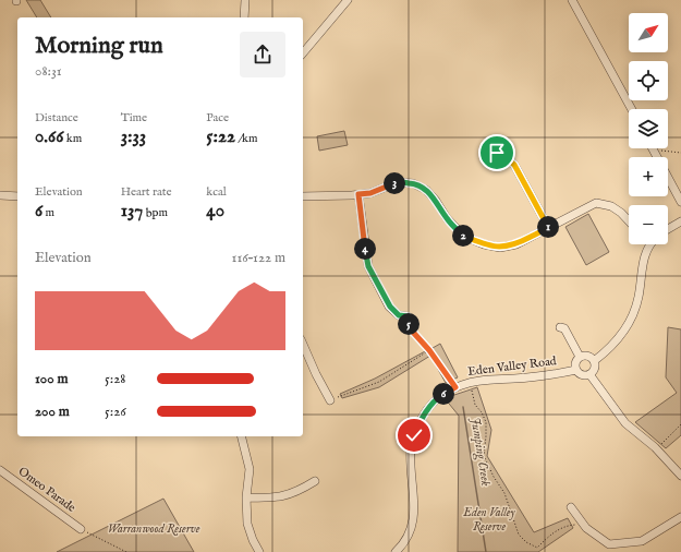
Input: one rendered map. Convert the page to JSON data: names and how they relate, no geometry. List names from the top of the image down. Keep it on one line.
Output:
{"streets":{"street":["Eden Valley Road","Omeo Parade"]},"water":["Jumping Creek"],"parks":["Eden Valley Reserve","Warranwood Reserve"],"north":"top right","page":{"map_buttons":["+","−"],"heading":["Morning run","08:31"],"stats":[["Distance","0.66 km"],["Time","3:33"],["Pace","5:22 /km"],["Elevation","6 m"],["Heart rate","137 bpm"],["kcal","40"]],"pins":["3","1","2","4","5","6"],"chart":["Elevation","116–122 m"],"list":[{"name":"100 m","note":"5:28"},{"name":"200 m","note":"5:26"}]}}
